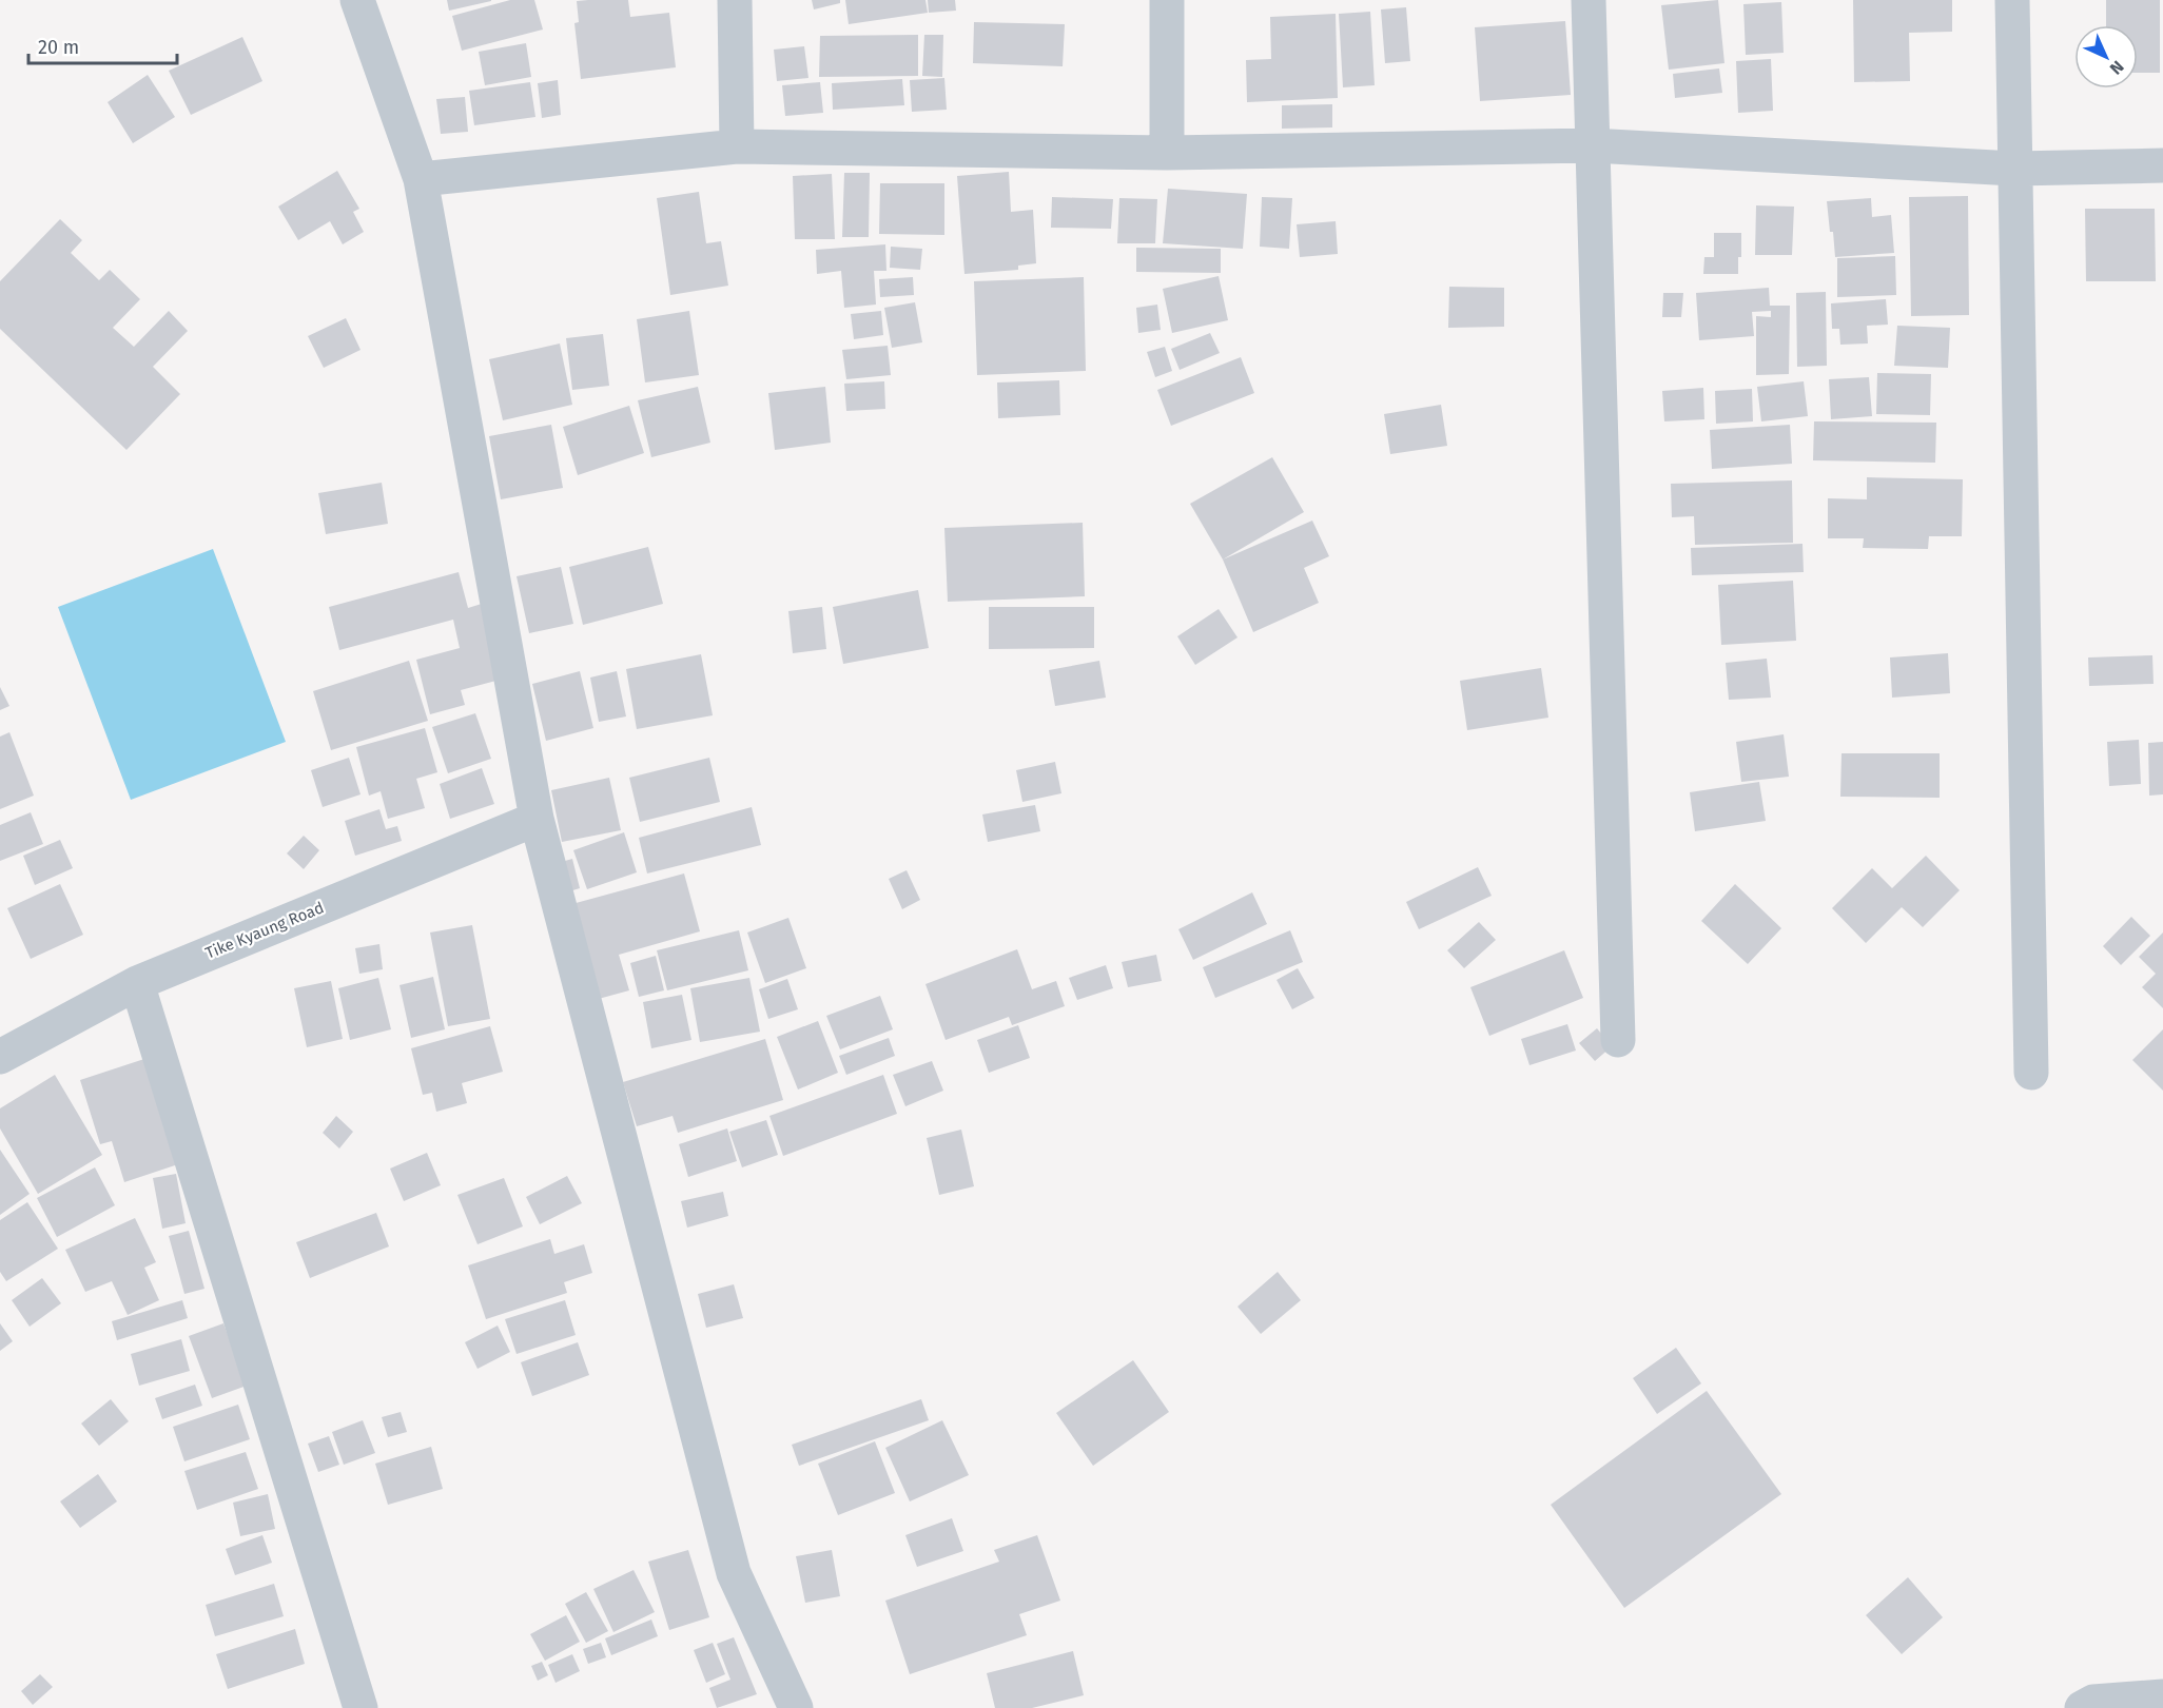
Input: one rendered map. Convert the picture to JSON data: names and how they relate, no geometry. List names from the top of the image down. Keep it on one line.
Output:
{"streets":{"street":["Tike Kyaung Road"]},"scale_bar":"20 m","north":"bottom right"}
